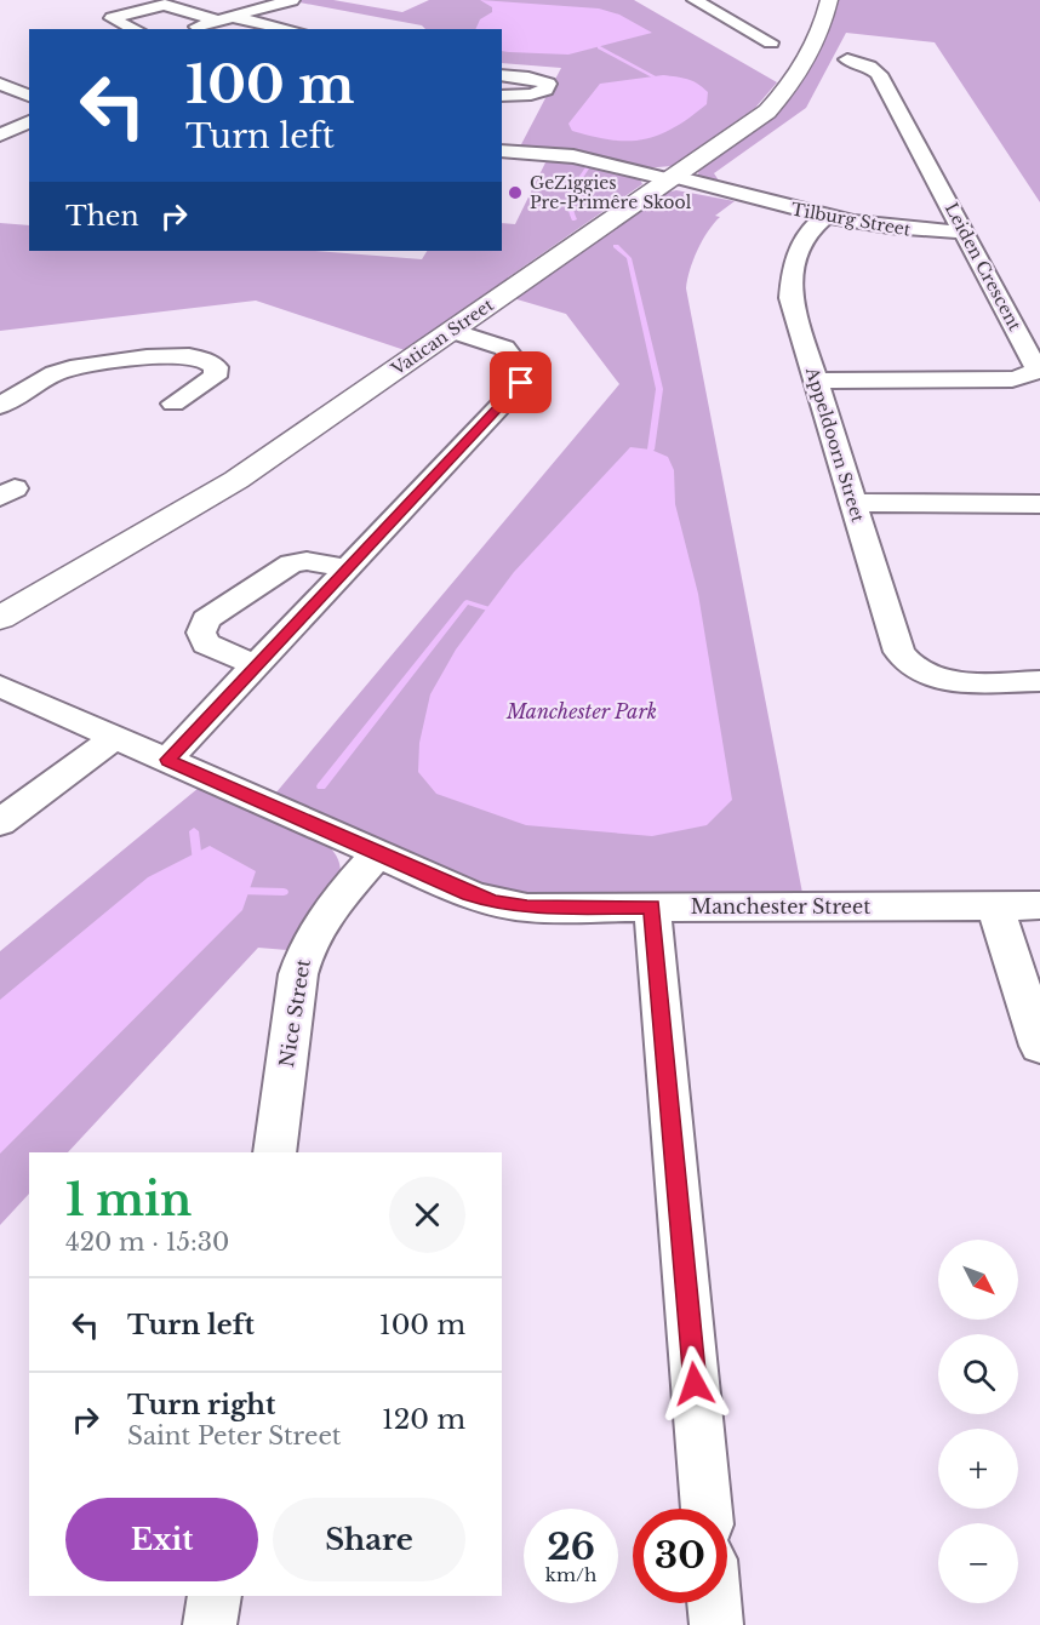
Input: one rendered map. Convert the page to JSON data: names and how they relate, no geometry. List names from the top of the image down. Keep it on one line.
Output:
{"streets":{"street":["Tilburg Street","Leiden Crescent","Vatican Street","Appeldoorn Street","Manchester Street","Nice Street"]},"crossings":[["Tilburg Street","Leiden Crescent"],["Tilburg Street","Vatican Street"],["Tilburg Street","Appeldoorn Street"],["Leiden Crescent","Appeldoorn Street"],["Manchester Street","Nice Street"]],"parks":["Manchester Park"],"places":["GeZiggies Pre-Primêre Skool"],"north":"bottom right","page":{"turn":["100 m","Turn left"],"then":"Then","heading":["1 min","420 m · 15:30"],"map_buttons":["+","−"],"list":[{"name":"Turn left","value":"100 m"},{"name":"Turn right","note":"Saint Peter Street","value":"120 m"}],"buttons":["Exit","Share"],"speed":"26 km/h","limit":"30"}}
